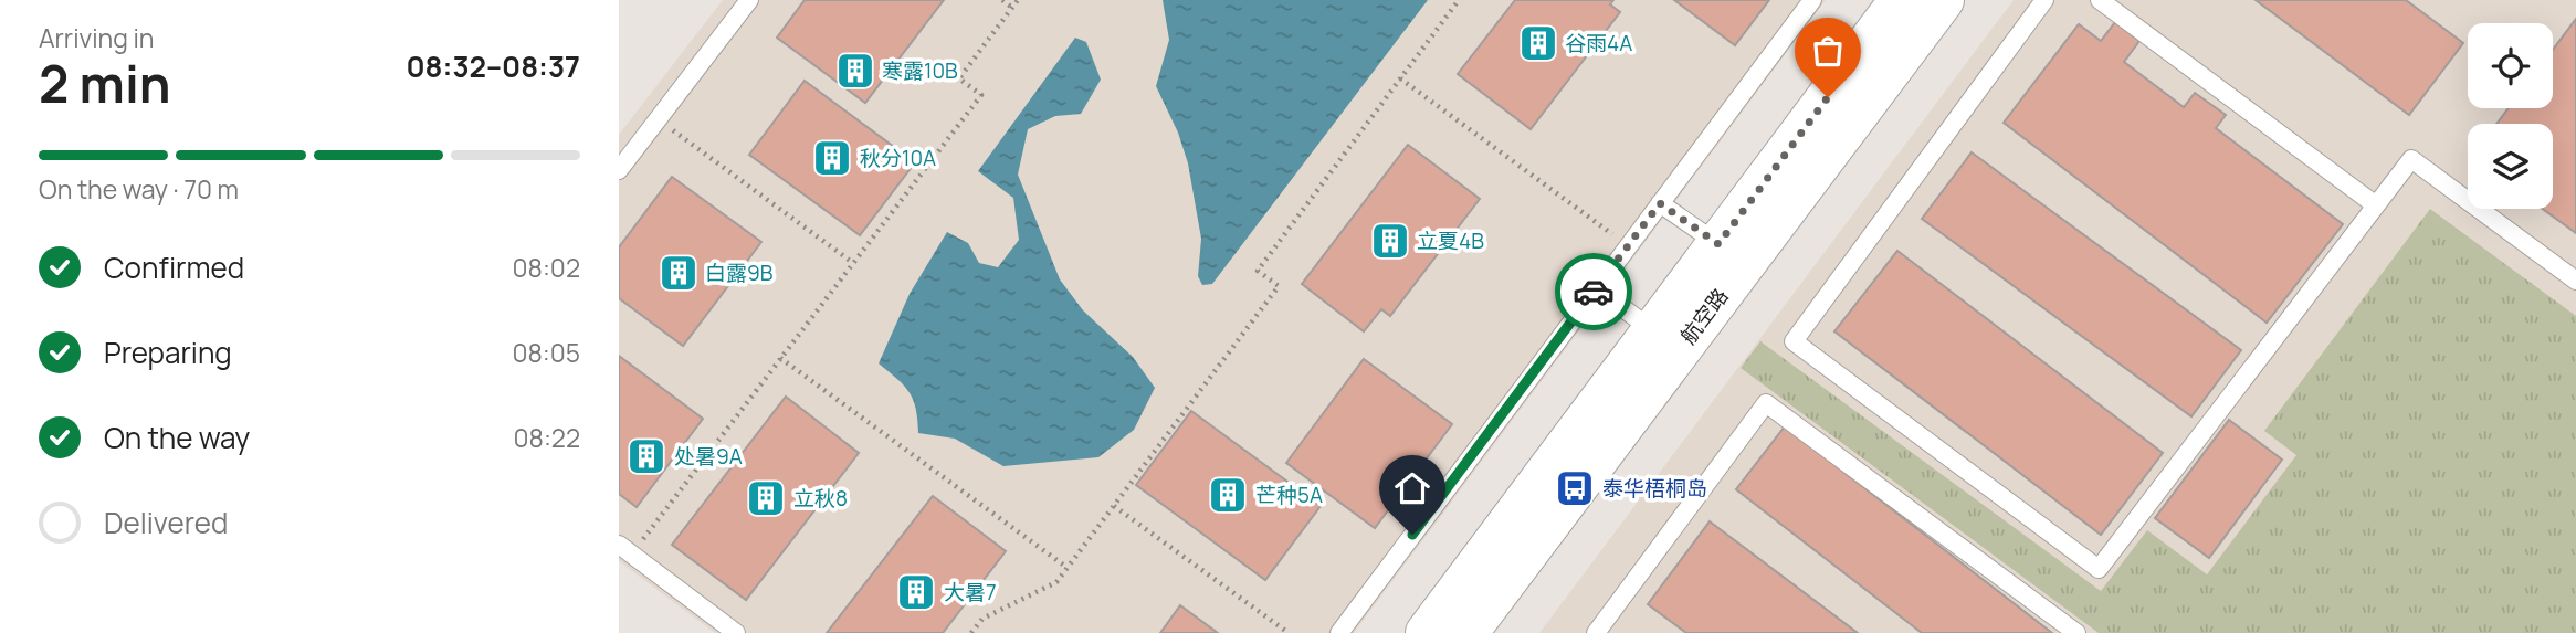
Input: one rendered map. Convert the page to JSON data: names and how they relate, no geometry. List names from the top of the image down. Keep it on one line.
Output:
{"streets":{"street":["航空路"]},"places":{"building":["谷雨4A","寒露10B","秋分10A","立夏4B","白露9B","处暑9A","芒种5A","立秋8","大暑7"],"bus stop":["泰华梧桐岛"]},"page":{"heading":["2 min","Arriving in","08:32–08:37"],"bar":"On the way · 70 m","list":[["Confirmed","08:02"],["Preparing","08:05"],["On the way","08:22"],"Delivered"]}}
